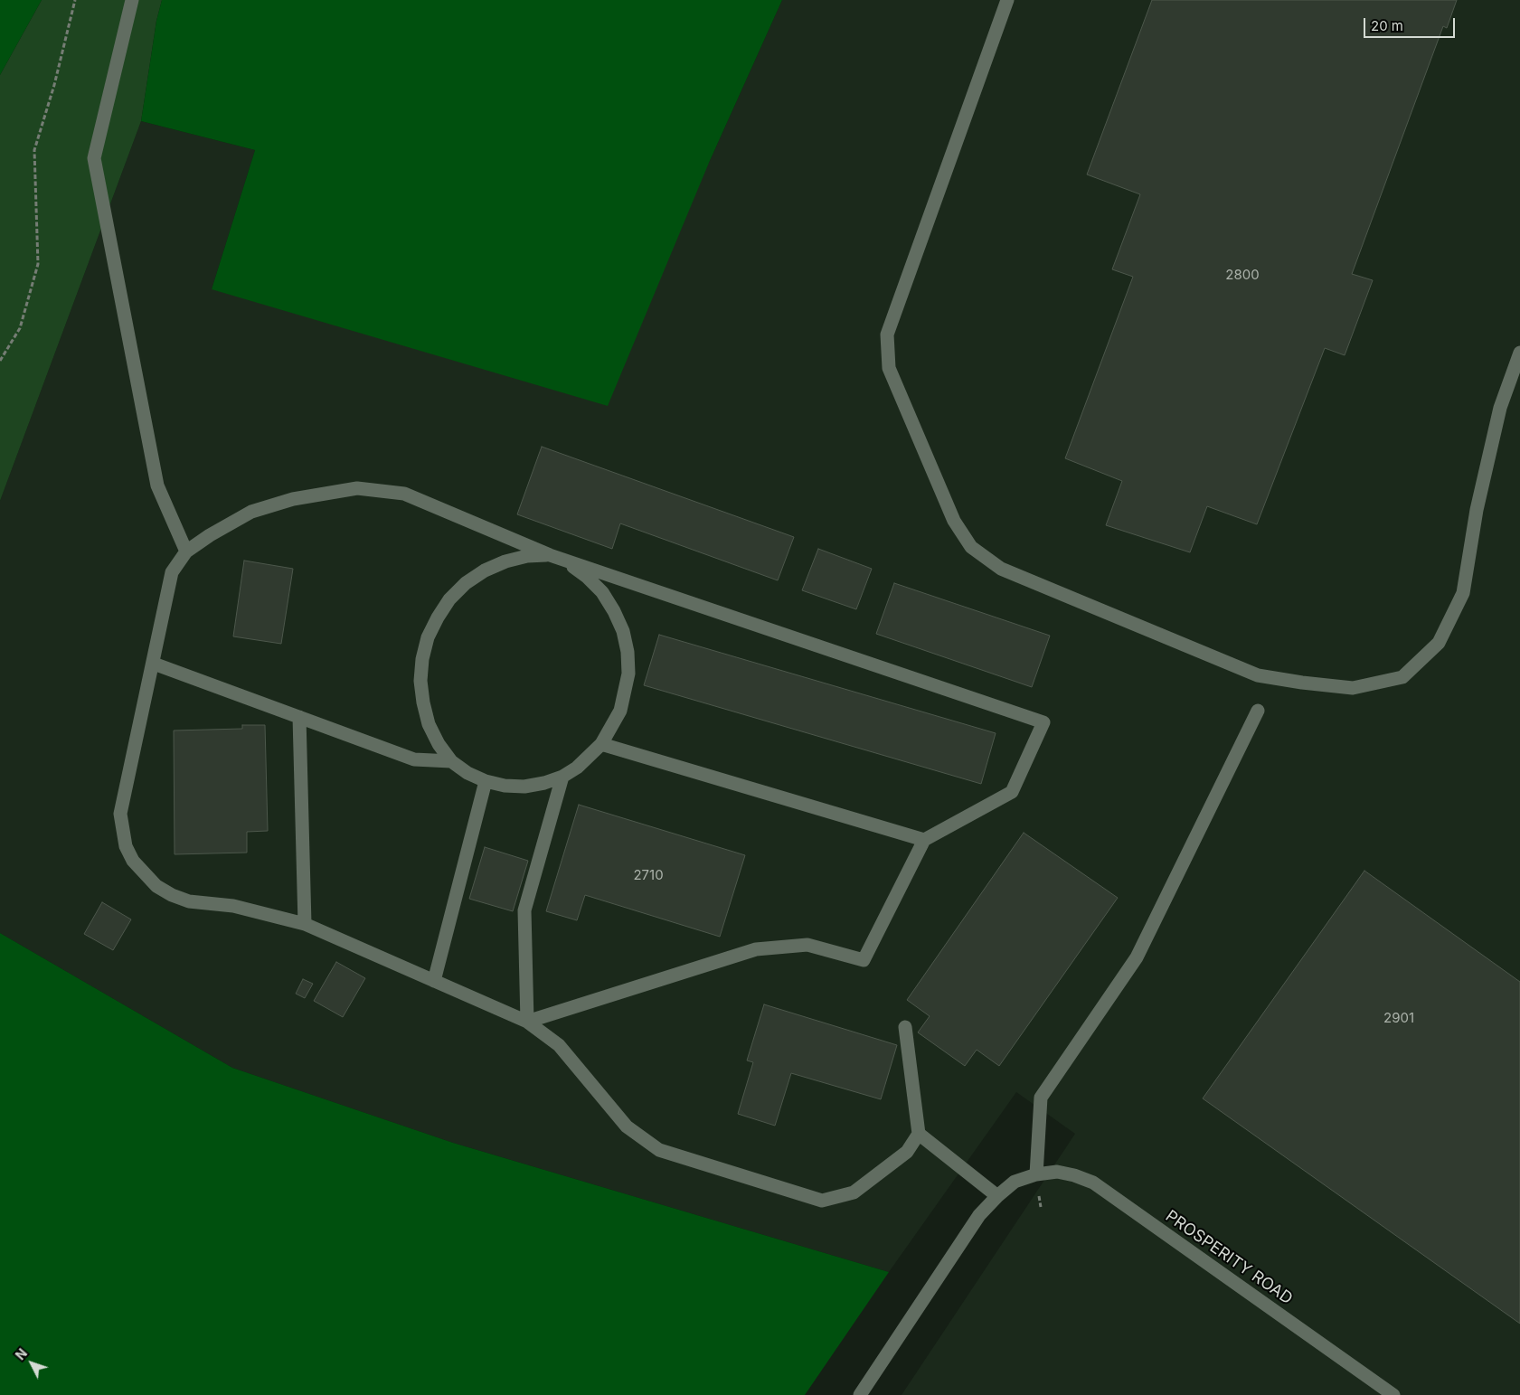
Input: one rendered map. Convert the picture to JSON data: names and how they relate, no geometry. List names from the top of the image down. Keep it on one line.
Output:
{"streets":{"street":["PROSPERITY ROAD"]},"house_numbers":["2800","2710","2901"],"scale_bar":"20 m","north":"top left"}
